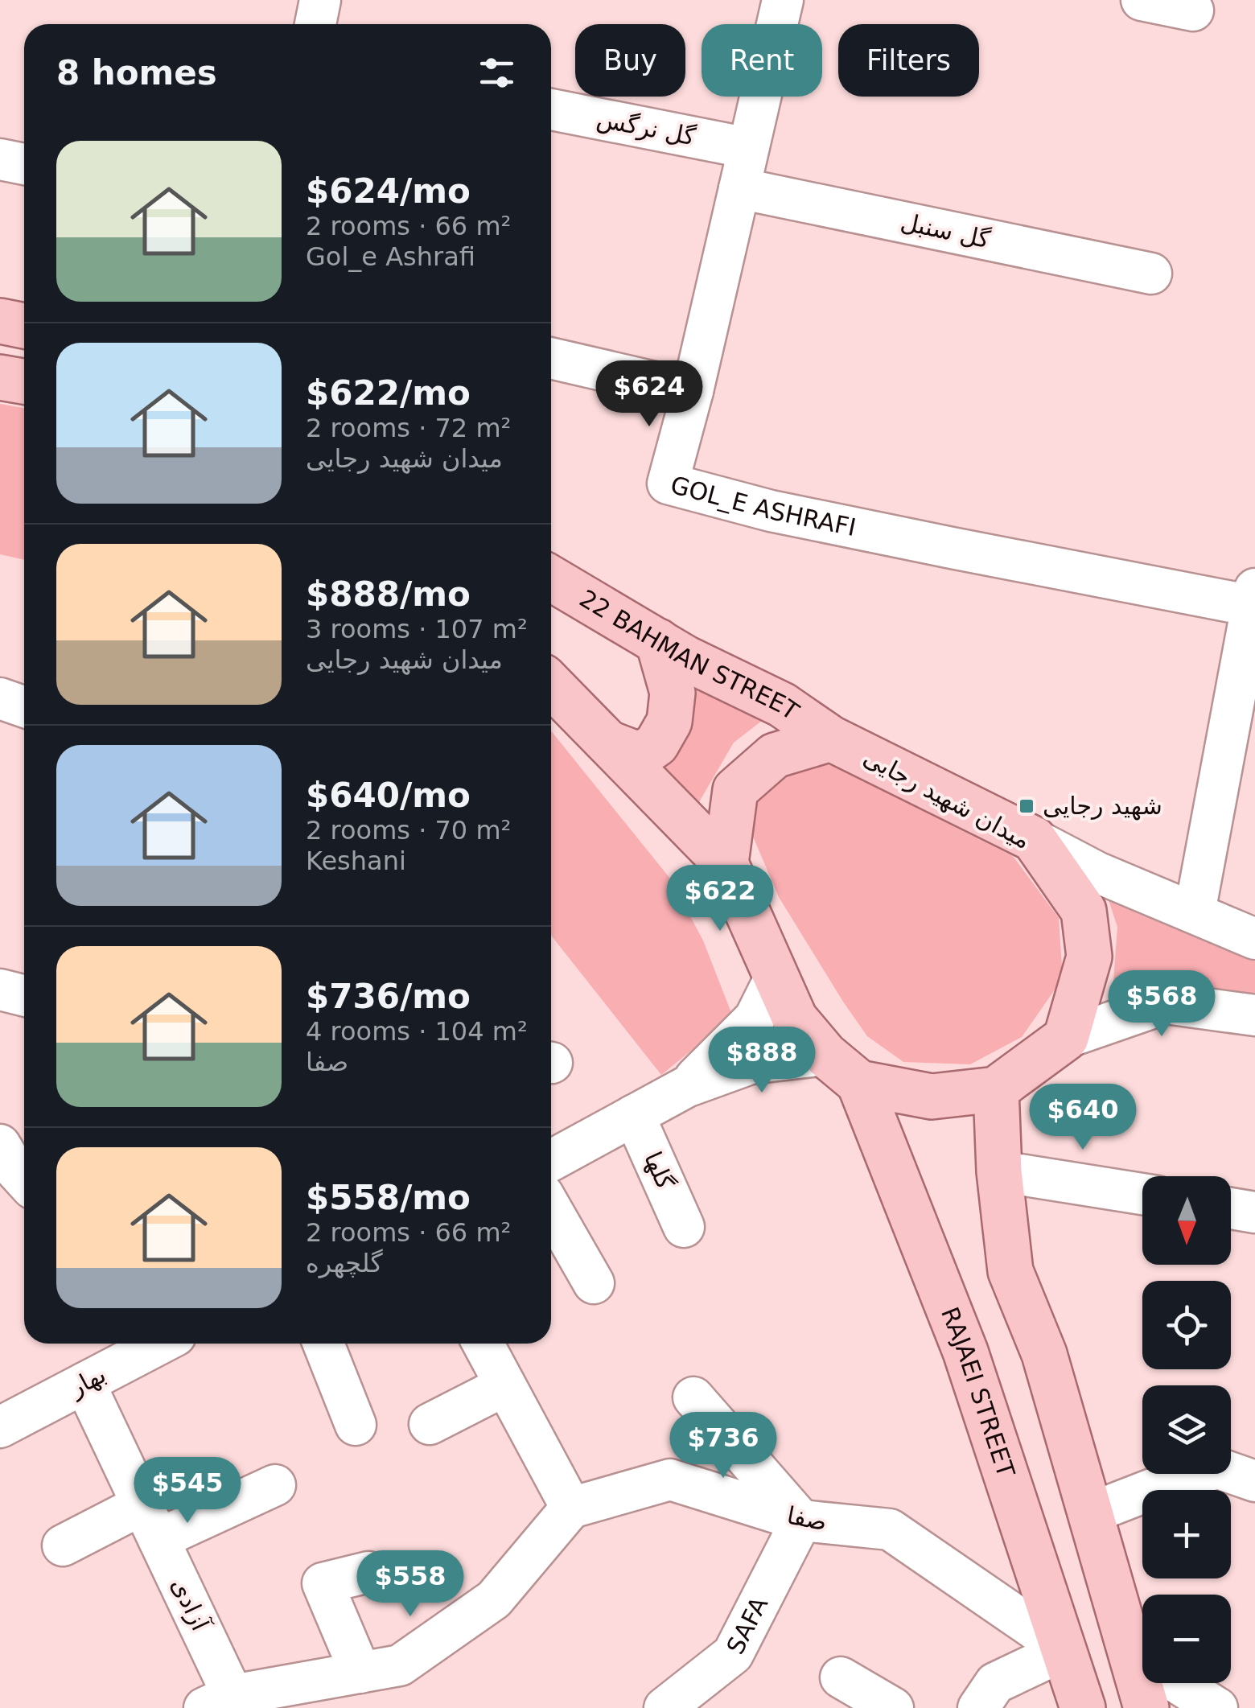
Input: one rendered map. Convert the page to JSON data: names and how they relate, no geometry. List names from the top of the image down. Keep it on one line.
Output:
{"streets":{"main road":["22 BAHMAN STREET","میدان شهید رجایی","RAJAEI STREET"],"street":["گل نرگس","گل سنبل","GOL_E ASHRAFI","گلها","بهار","صفا","آزادی","SAFA"]},"crossings":[["گل نرگس","GOL_E ASHRAFI"],["گل سنبل","GOL_E ASHRAFI"],["22 BAHMAN STREET","میدان شهید رجایی"],["بهار","آزادی"],["RAJAEI STREET","صفا"],["صفا","SAFA"]],"places":{"transit":["شهید رجایی"]},"north":"bottom","page":{"chip":["Buy","Rent","Filters"],"heading":"8 homes","list":[{"name":"$624/mo","note":"2 rooms · 66 m² · Gol_e Ashrafi"},{"name":"$622/mo","note":"2 rooms · 72 m² · میدان شهید رجایی"},{"name":"$888/mo","note":"3 rooms · 107 m² · میدان شهید رجایی"},{"name":"$640/mo","note":"2 rooms · 70 m² · Keshani"},{"name":"$736/mo","note":"4 rooms · 104 m² · صفا"},{"name":"$558/mo","note":"2 rooms · 66 m² · گلچهره"}],"price":["$624","$622","$568","$888","$640","$736","$545","$558"],"map_buttons":["+","−"]}}
